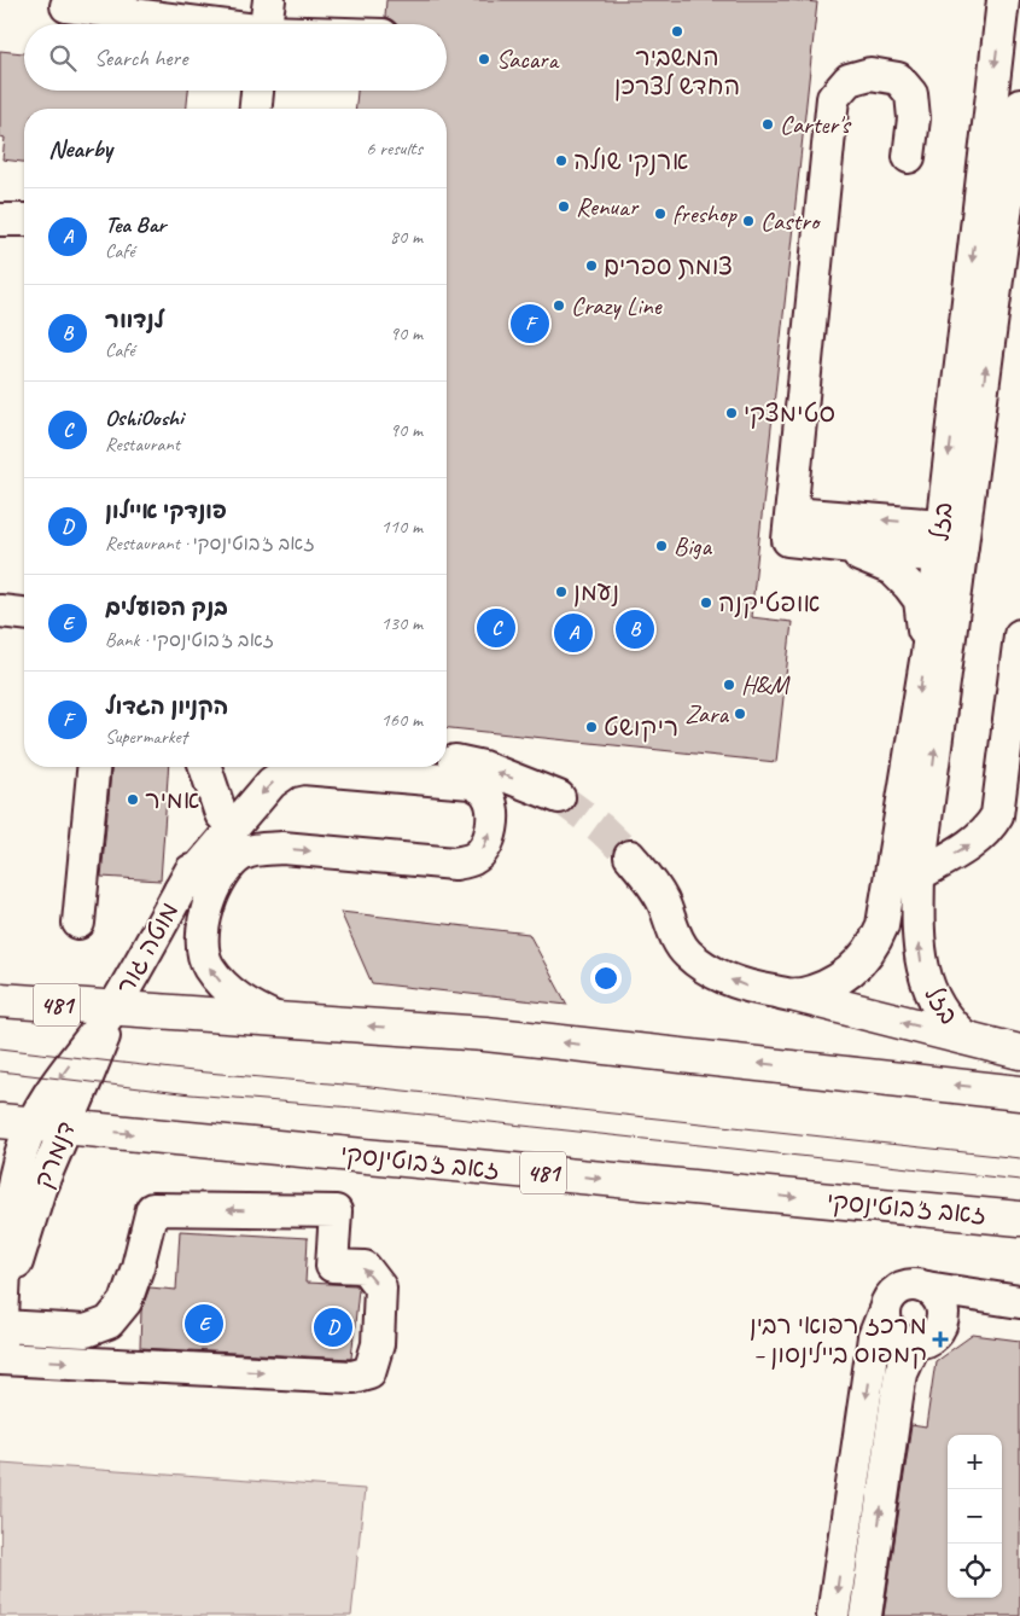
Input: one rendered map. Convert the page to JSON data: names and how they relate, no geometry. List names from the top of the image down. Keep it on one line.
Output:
{"streets":{"main road":["481","זאב ז'בוטינסקי"],"street":["בזל","מוטה גור","דנמרק"]},"crossings":[["מוטה גור","481"],["מוטה גור","דנמרק"],["מוטה גור","זאב ז'בוטינסקי"],["481","דנמרק"],["דנמרק","זאב ז'בוטינסקי"]],"places":{"other":["המשביר החדש לצרכן","Sacara","Carter's","ארנקי שולה","Renuar","freshop","Castro","צומת ספרים","Crazy Line","סטימצקי","Biga","נעמן","אופטיקנה","H&M","Zara","ריקושט","אמיר"],"health":["מרכז רפואי רבין – קמפוס ביילינסון"]},"page":{"search":"Search here","heading":["Nearby","6 results"],"list":[{"mark":"A","name":"Tea Bar","note":"Café","value":"80 m"},{"mark":"B","name":"לנדוור","note":"Café","value":"90 m"},{"mark":"C","name":"OshiOoshi","note":"Restaurant","value":"90 m"},{"mark":"D","name":"פונדקי איילון","note":"Restaurant · זאב ז'בוטינסקי","value":"110 m"},{"mark":"E","name":"בנק הפועלים","note":"Bank · זאב ז'בוטינסקי","value":"130 m"},{"mark":"F","name":"הקניון הגדול","note":"Supermarket","value":"160 m"}],"pins":["F","C","B","A","E","D"],"map_buttons":["+","−"]}}
